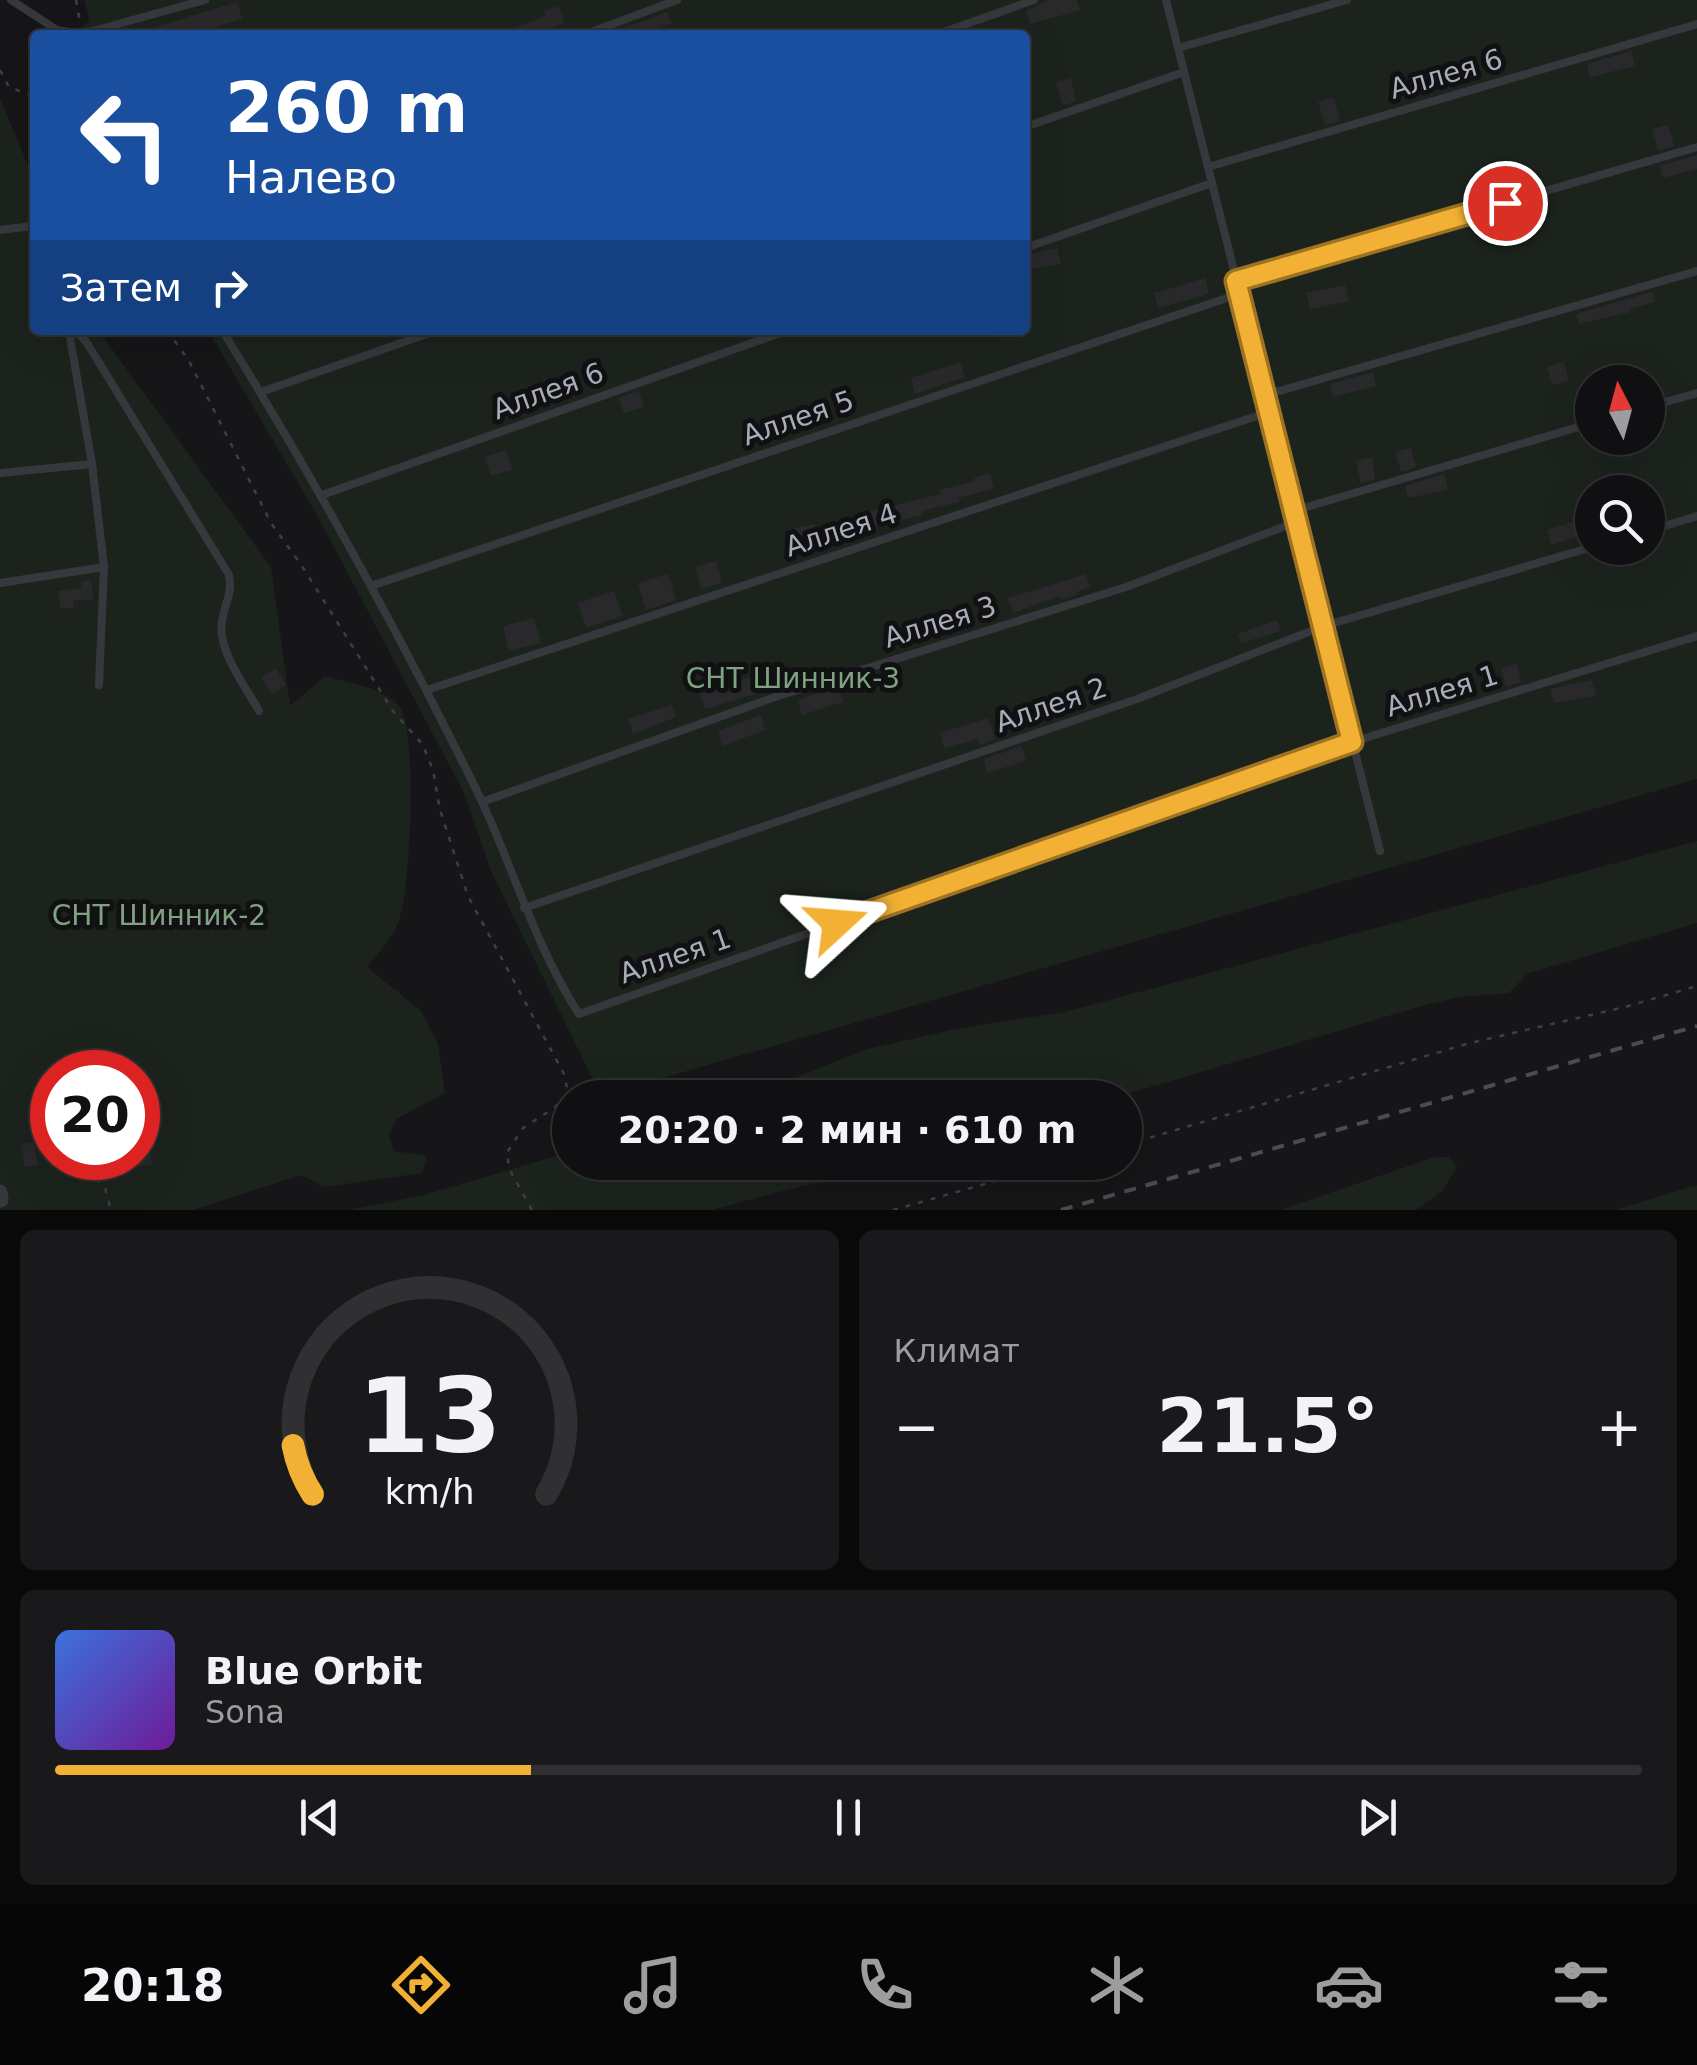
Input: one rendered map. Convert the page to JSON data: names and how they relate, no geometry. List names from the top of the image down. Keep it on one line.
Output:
{"streets":{"lane":["Аллея 6","Аллея 5","Аллея 4","Аллея 3","Аллея 1","Аллея 2"]},"crossings":[["Аллея 1","Аллея 2"]],"parks":["СНТ Шинник-3","СНТ Шинник-2"],"north":"top","page":{"turn":["260 m","Налево"],"then":"Затем","limit":"20","trip":"20:20 · 2 мин · 610 m","tile":"Климат","heat":["−","21.5°","+"],"song":["Blue Orbit","Sona"],"tabs":"20:18","gauge":["13","km/h"]}}
